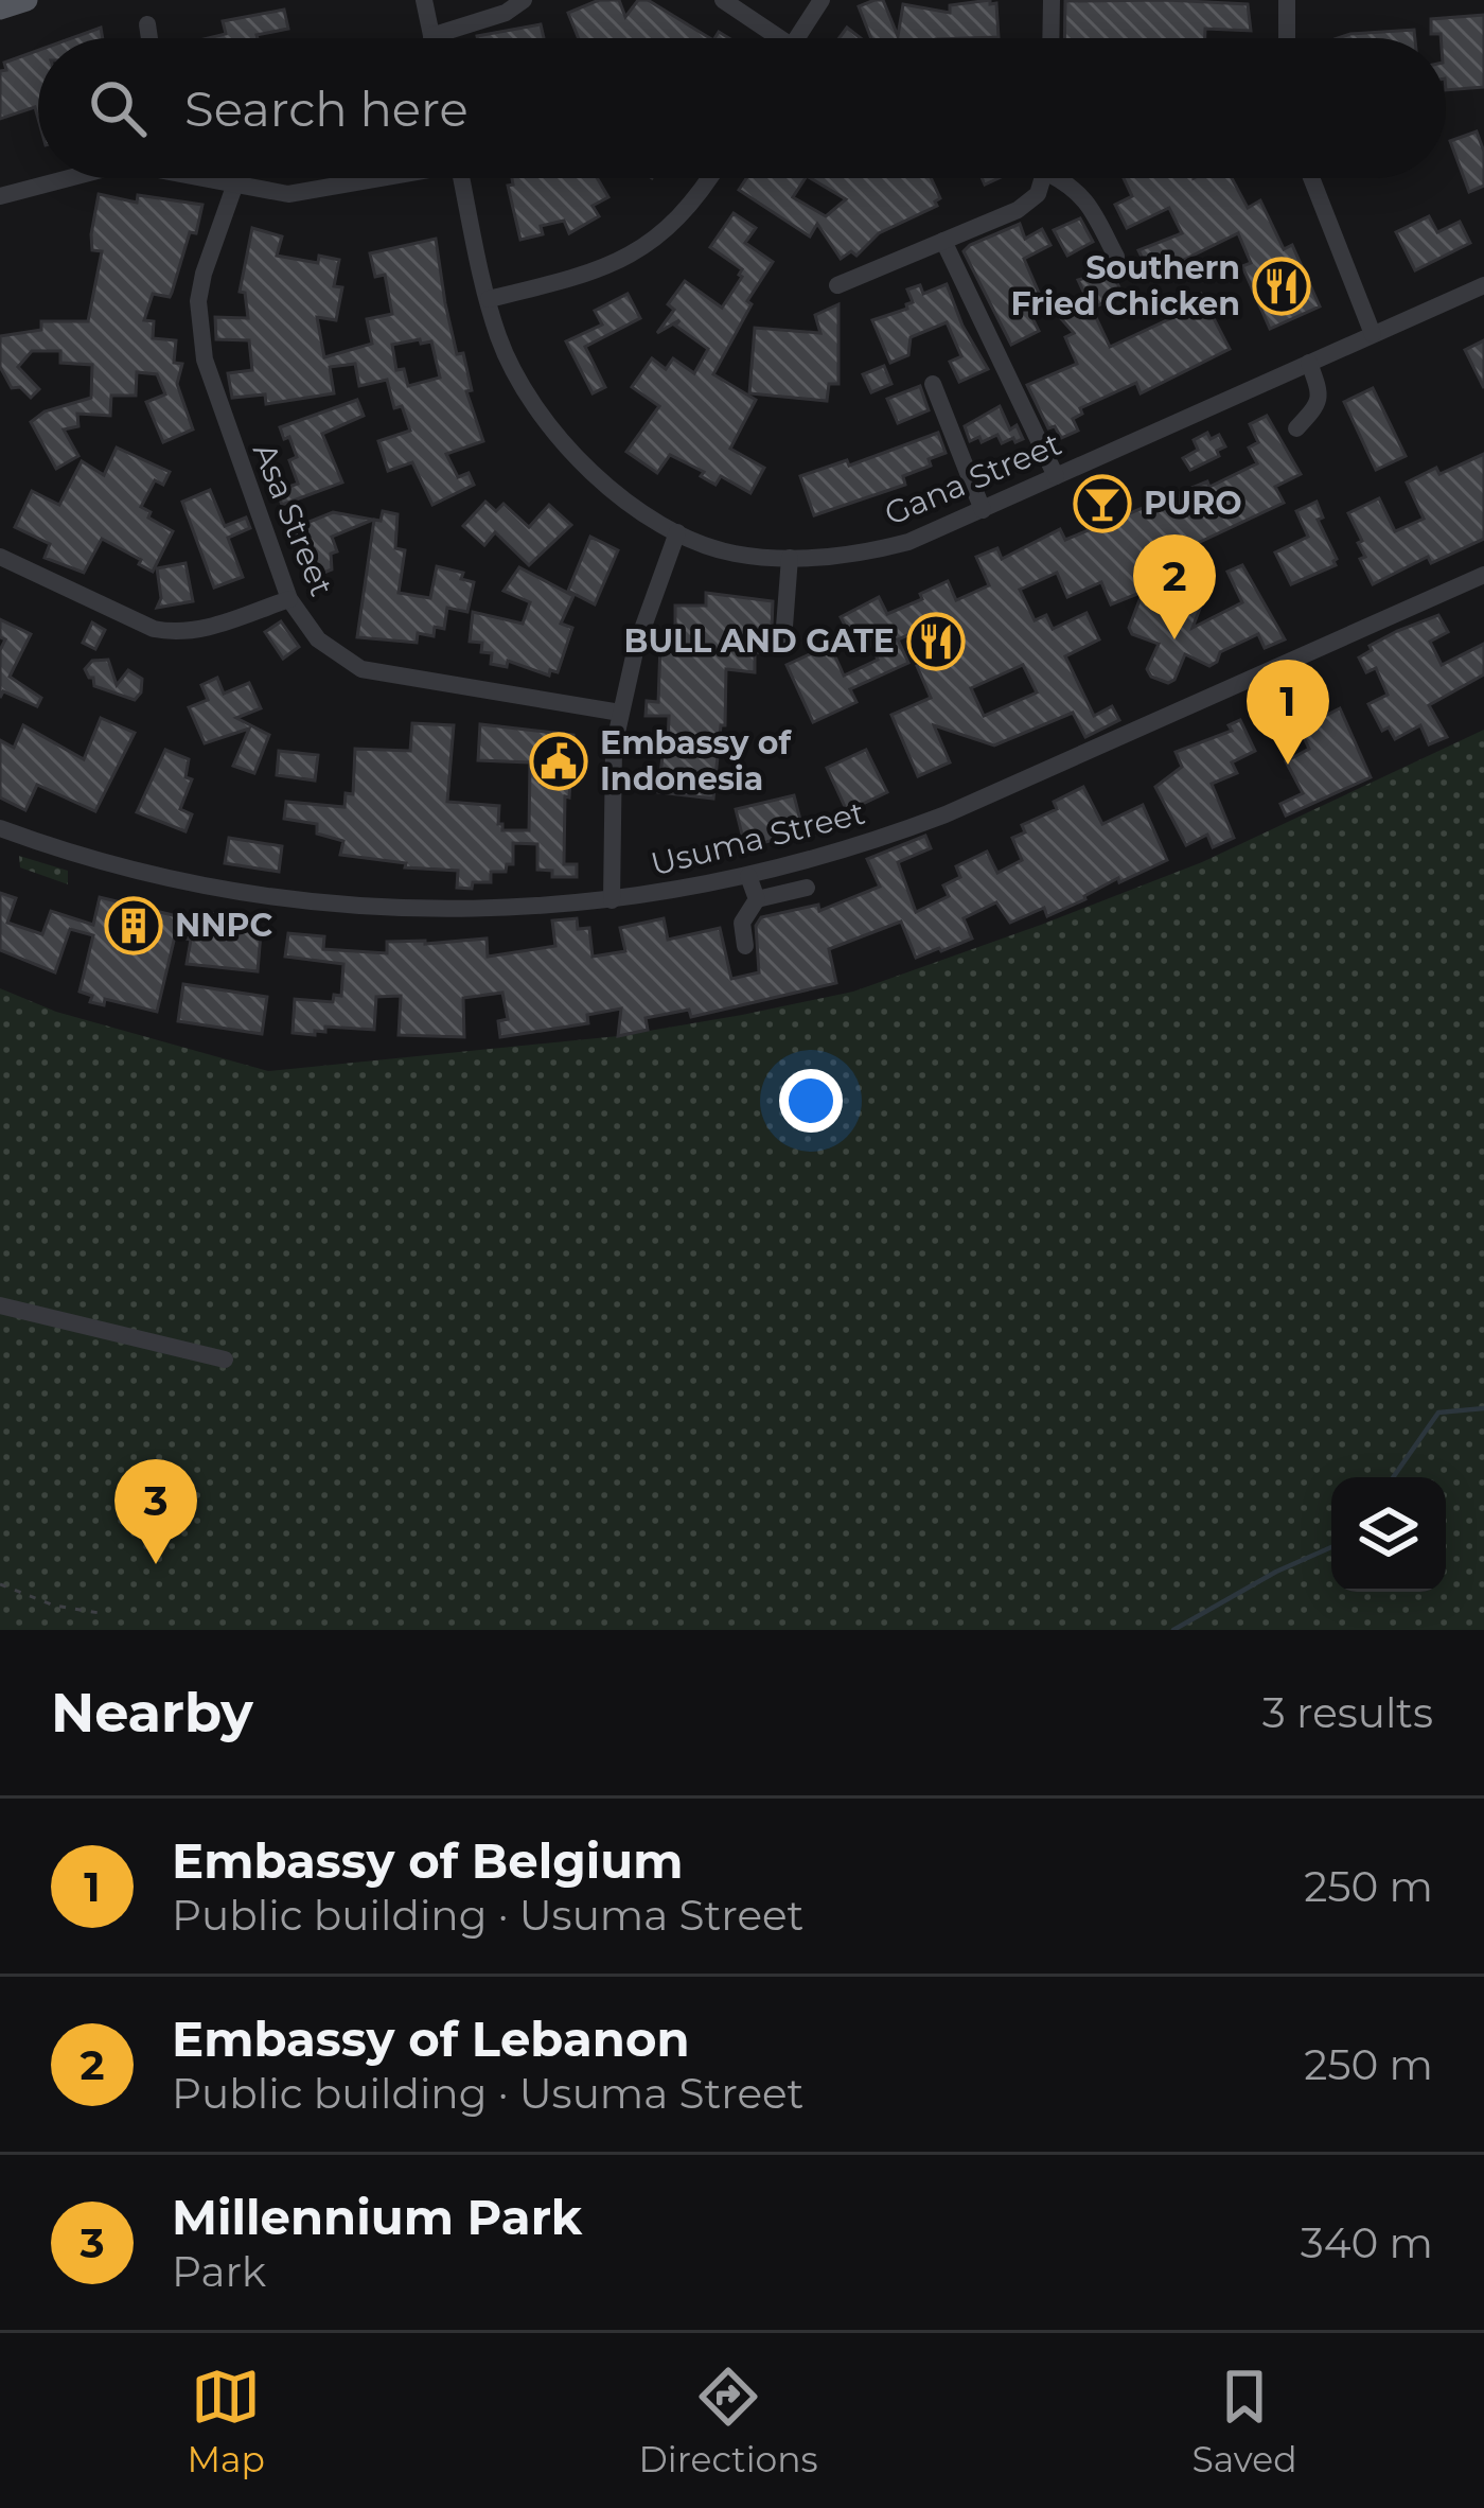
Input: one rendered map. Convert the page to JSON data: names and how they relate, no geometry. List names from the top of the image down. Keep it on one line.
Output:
{"streets":{"street":["Gana Street","Asa Street","Usuma Street"]},"places":{"restaurant":["Southern Fried Chicken","BULL AND GATE"],"bar":["PURO"],"public building":["Embassy of Indonesia"],"building":["NNPC"]},"page":{"search":"Search here","pins":["2","1","3"],"heading":["Nearby","3 results"],"list":[{"mark":"1","name":"Embassy of Belgium","note":"Public building · Usuma Street","value":"250 m"},{"mark":"2","name":"Embassy of Lebanon","note":"Public building · Usuma Street","value":"250 m"},{"mark":"3","name":"Millennium Park","note":"Park","value":"340 m"}],"nav":["Map","Directions","Saved"]}}
